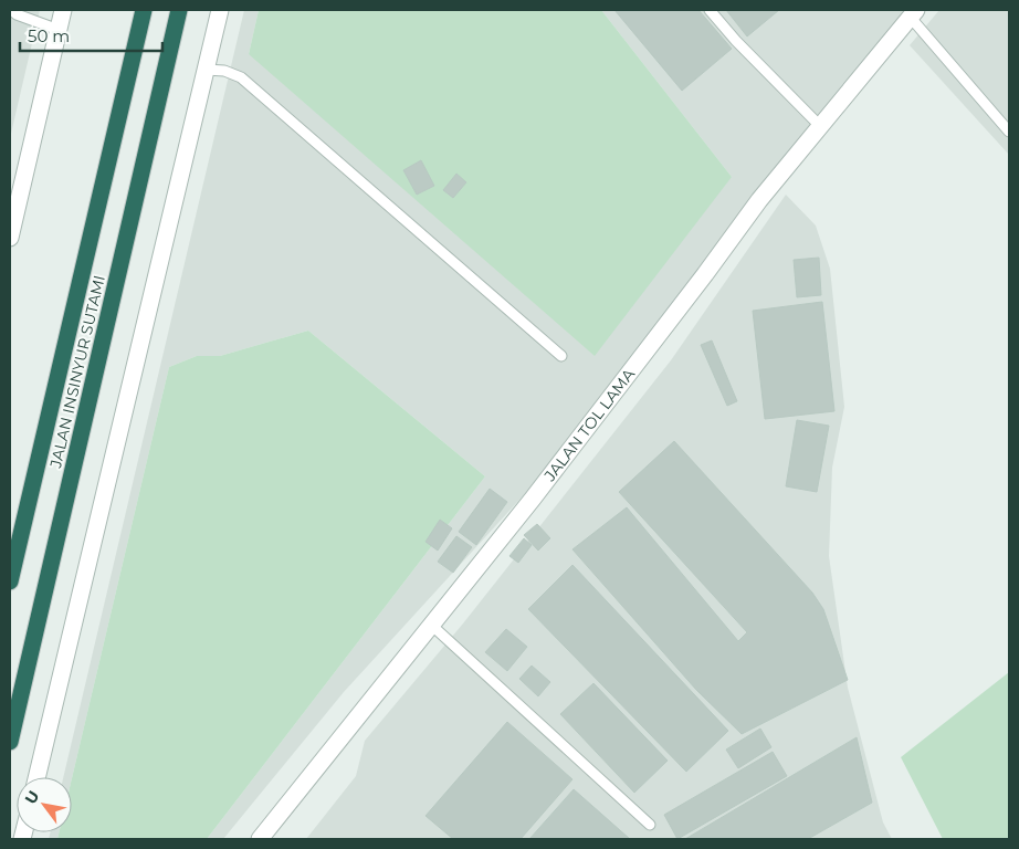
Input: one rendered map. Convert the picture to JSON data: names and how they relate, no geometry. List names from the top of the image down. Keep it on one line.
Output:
{"streets":{"highway":["JALAN INSINYUR SUTAMI"],"street":["JALAN TOL LAMA"]},"scale_bar":"50 m","north":"top left"}
